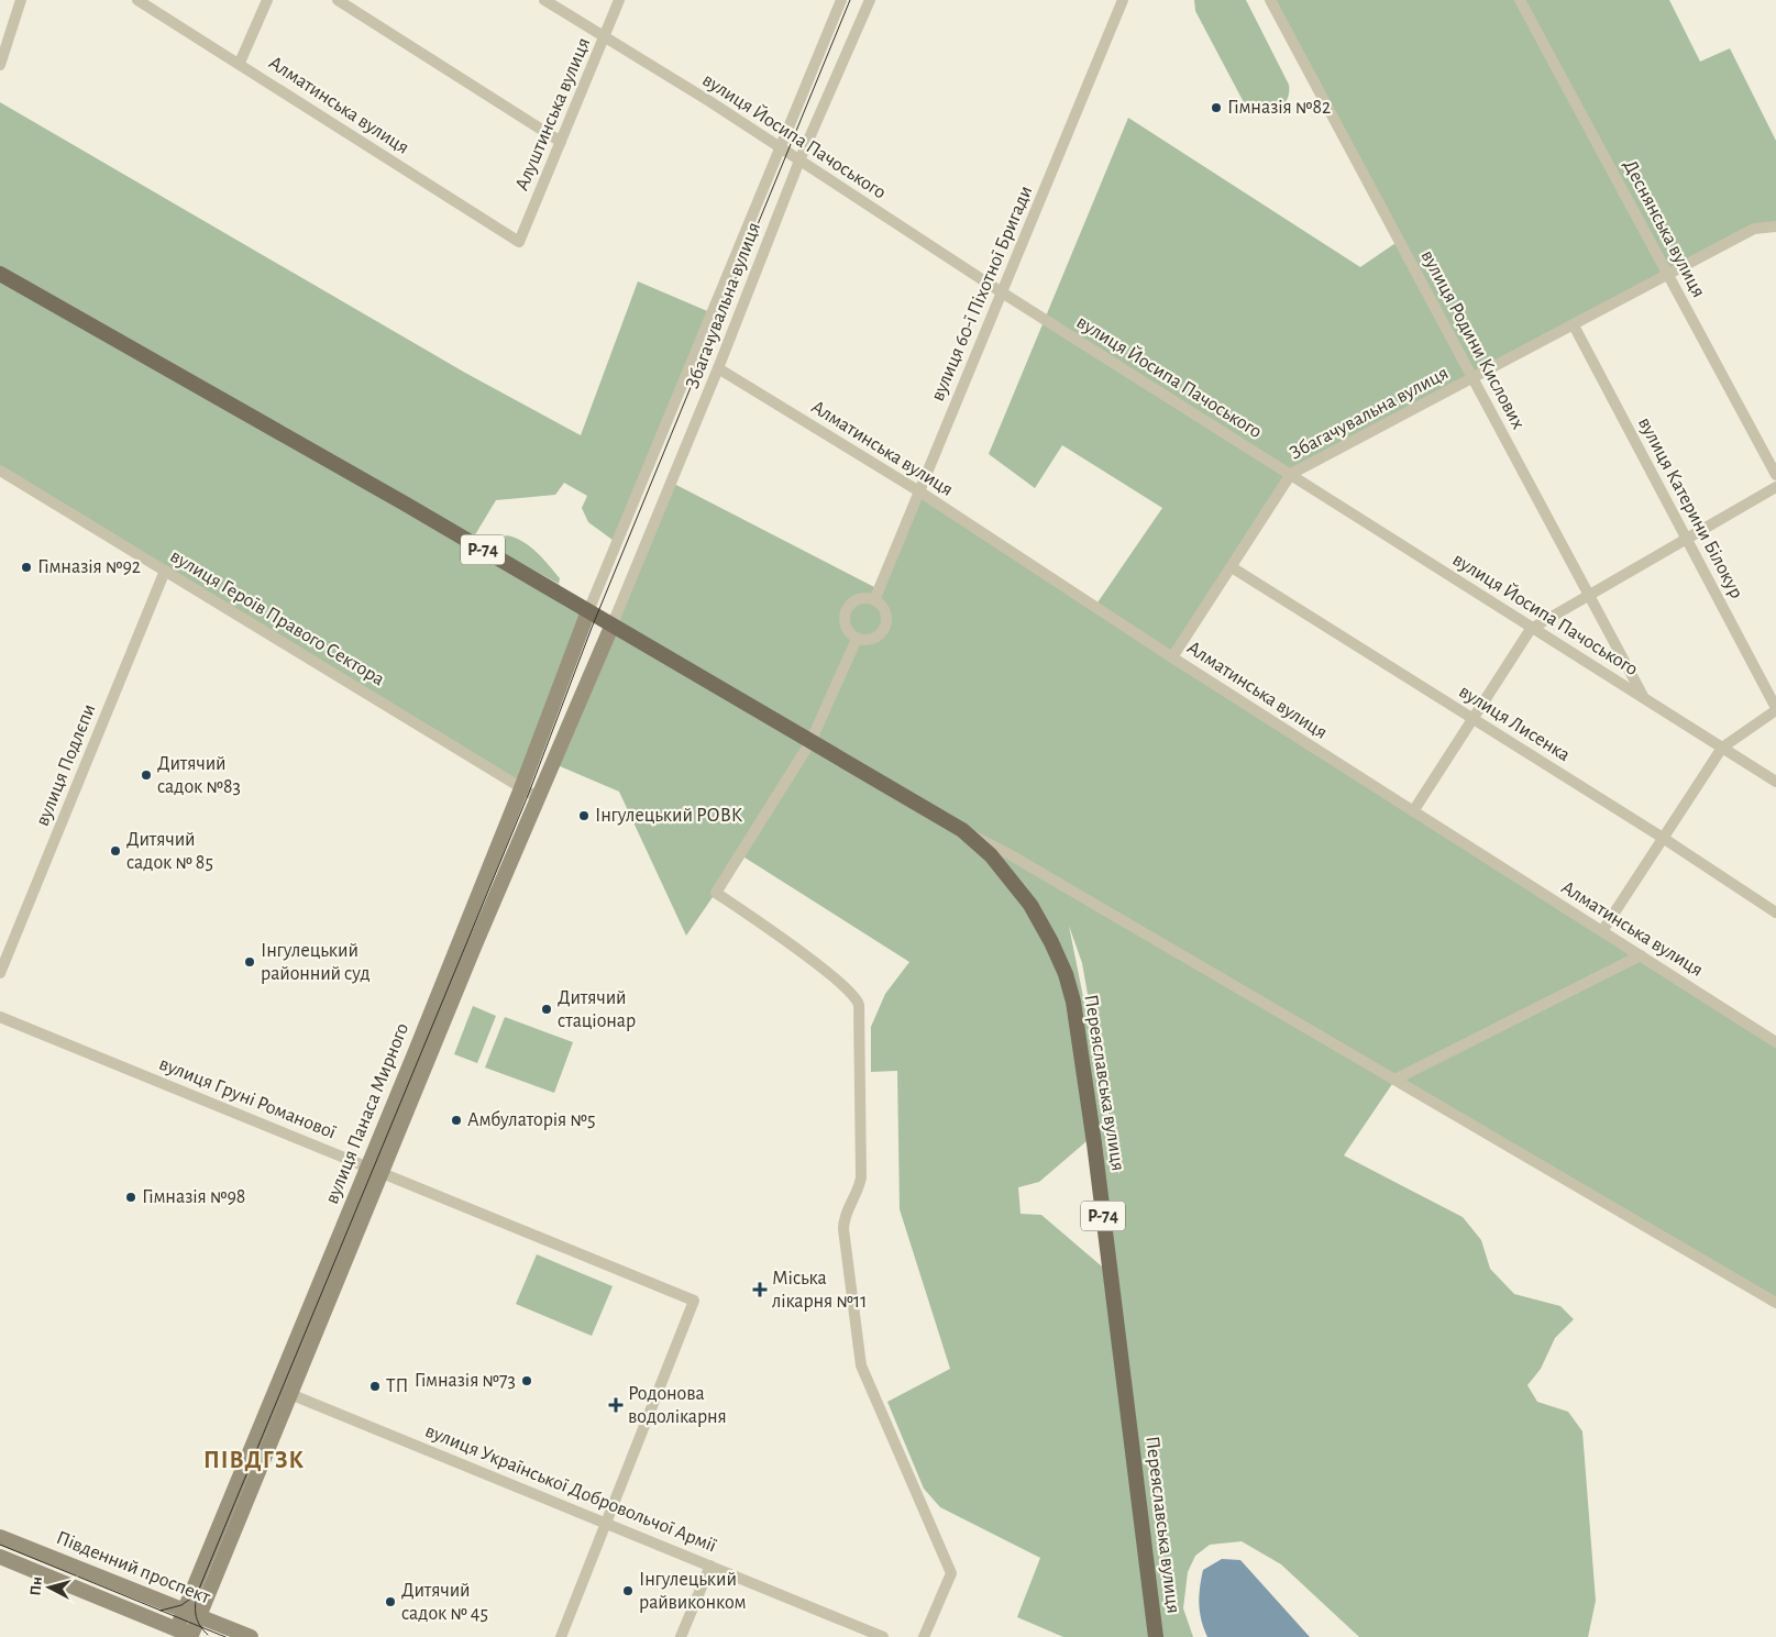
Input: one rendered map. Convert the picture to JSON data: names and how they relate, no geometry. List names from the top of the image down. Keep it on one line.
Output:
{"streets":{"main road":["Р-74","Переяславська вулиця","вулиця Панаса Мирного","Південний проспект"],"street":["Алматинська вулиця","Алуштинська вулиця","вулиця Йосипа Пачоського","Деснянська вулиця","вулиця 60-ї Піхотної Бригади","Збагачувальна вулиця","вулиця Родини Кислових","вулиця Катерини Білокур","вулиця Героїв Правого Сектора","вулиця Лисенка","вулиця Подлєпи","вулиця Груні Романової","вулиця Української Добровольчої Армії"]},"crossings":[["Алматинська вулиця","Алуштинська вулиця"],["Алматинська вулиця","вулиця 60-ї Піхотної Бригади"],["Алматинська вулиця","Збагачувальна вулиця"],["Алуштинська вулиця","вулиця Йосипа Пачоського"],["вулиця Йосипа Пачоського","вулиця 60-ї Піхотної Бригади"],["вулиця Йосипа Пачоського","Збагачувальна вулиця"],["вулиця Йосипа Пачоського","вулиця Родини Кислових"],["Деснянська вулиця","Збагачувальна вулиця"],["Збагачувальна вулиця","вулиця Родини Кислових"],["Збагачувальна вулиця","вулиця Катерини Білокур"],["Збагачувальна вулиця","Р-74"],["Збагачувальна вулиця","вулиця Лисенка"],["Збагачувальна вулиця","вулиця Панаса Мирного"],["Р-74","Переяславська вулиця"],["Р-74","вулиця Панаса Мирного"],["вулиця Героїв Правого Сектора","вулиця Подлєпи"],["вулиця Героїв Правого Сектора","вулиця Панаса Мирного"],["вулиця Груні Романової","вулиця Панаса Мирного"],["вулиця Груні Романової","вулиця Української Добровольчої Армії"],["вулиця Панаса Мирного","вулиця Української Добровольчої Армії"],["вулиця Панаса Мирного","Південний проспект"]],"districts":["ПІВДГЗК"],"places":{"other":["Гімназія №82","Гімназія №92","Дитячий садок №83","Інгулецький РОВК","Дитячий садок № 85","Інгулецький районний суд","Дитячий стаціонар","Амбулаторія №5","Гімназія №98","Гімназія №73","ТП","Інгулецький райвиконком","Дитячий садок № 45"],"health":["Міська лікарня №11","Родонова водолікарня"]},"north":"left"}
